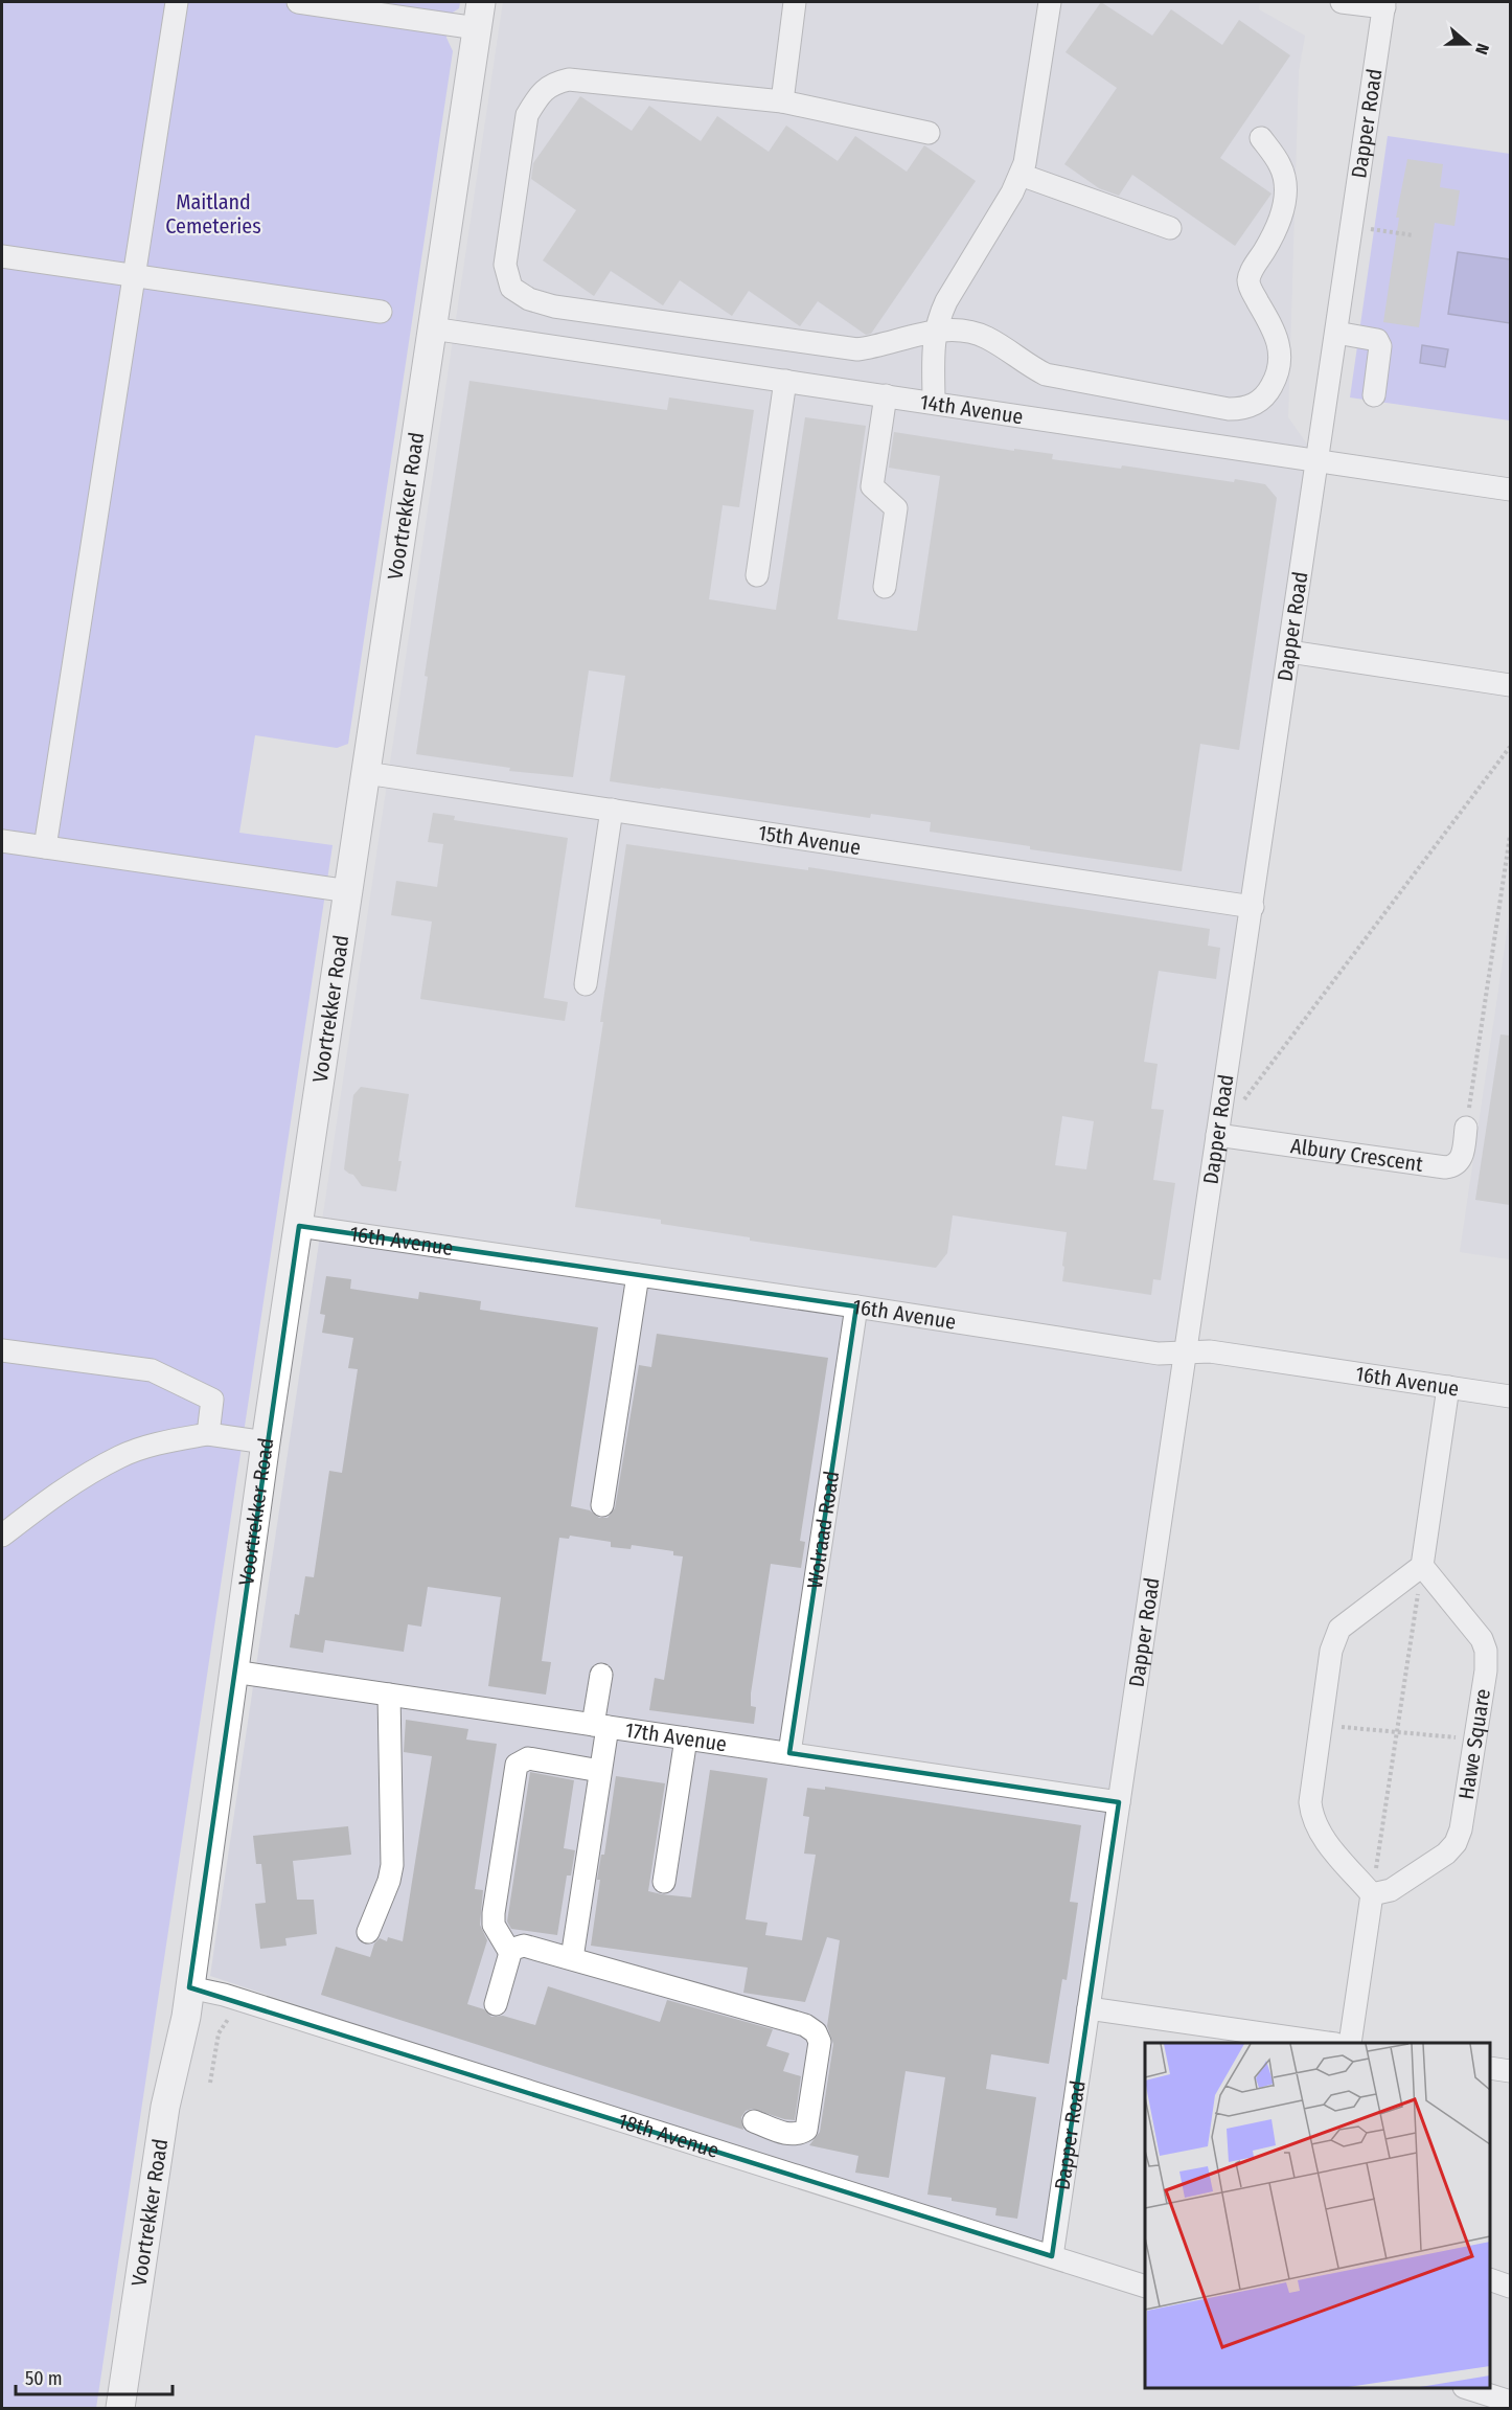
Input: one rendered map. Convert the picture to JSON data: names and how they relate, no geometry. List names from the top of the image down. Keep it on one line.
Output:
{"streets":{"main road":["Voortrekker Road"],"street":["Dapper Road","14th Avenue","15th Avenue","Albury Crescent","16th Avenue","Wolraad Road","17th Avenue","Hawe Square","18th Avenue"]},"crossings":[["Dapper Road","14th Avenue"],["Dapper Road","15th Avenue"],["Dapper Road","Albury Crescent"],["Dapper Road","16th Avenue"],["Dapper Road","17th Avenue"],["Dapper Road","18th Avenue"],["14th Avenue","Voortrekker Road"],["Voortrekker Road","15th Avenue"],["Voortrekker Road","16th Avenue"],["Voortrekker Road","17th Avenue"],["Voortrekker Road","18th Avenue"],["16th Avenue","Wolraad Road"],["Wolraad Road","17th Avenue"]],"parks":["Maitland Cemeteries"],"scale_bar":"50 m","north":"right"}
